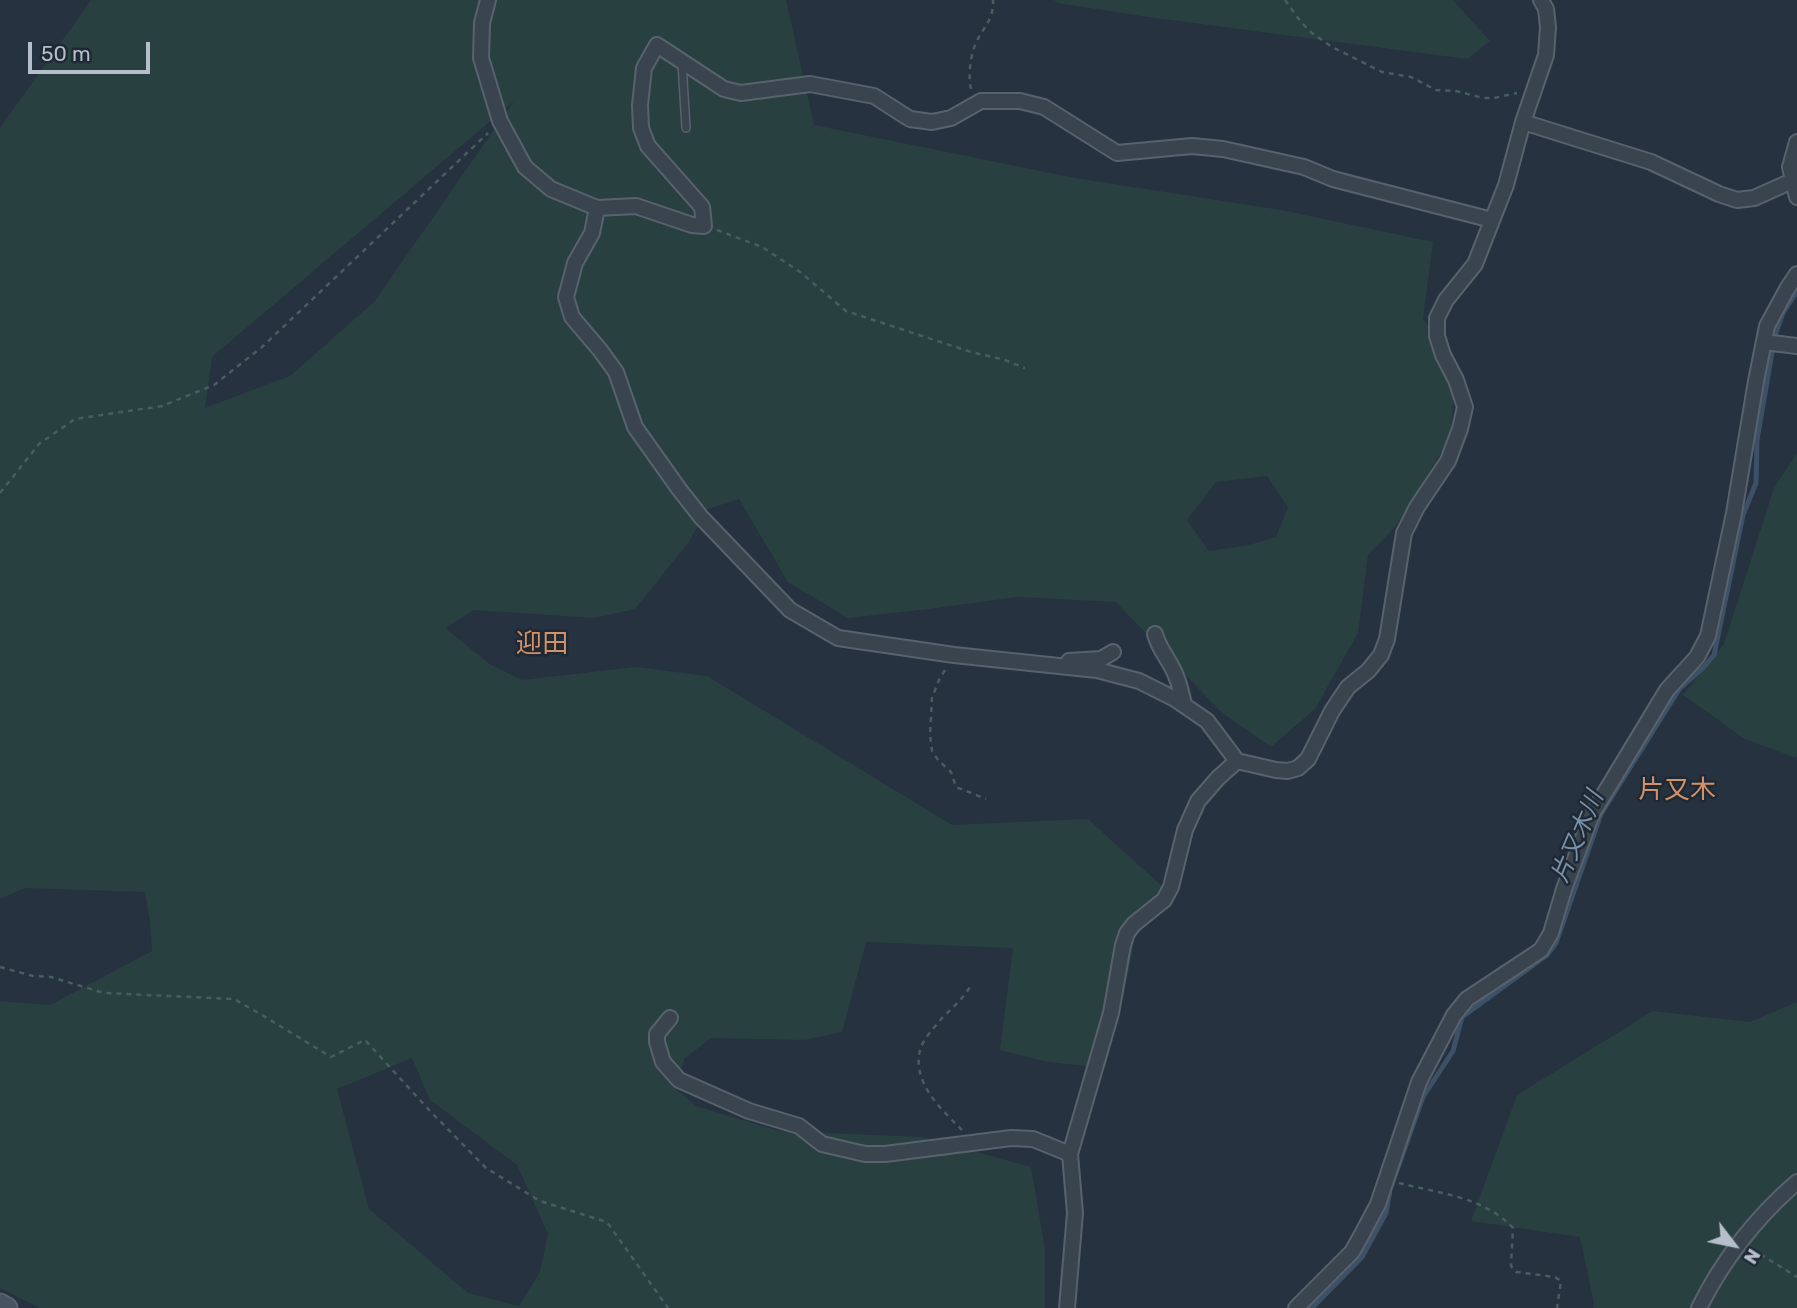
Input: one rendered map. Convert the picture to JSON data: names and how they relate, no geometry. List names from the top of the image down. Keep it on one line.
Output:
{"districts":["迎田","片又木"],"water":["片又木川"],"scale_bar":"50 m","north":"bottom right"}
